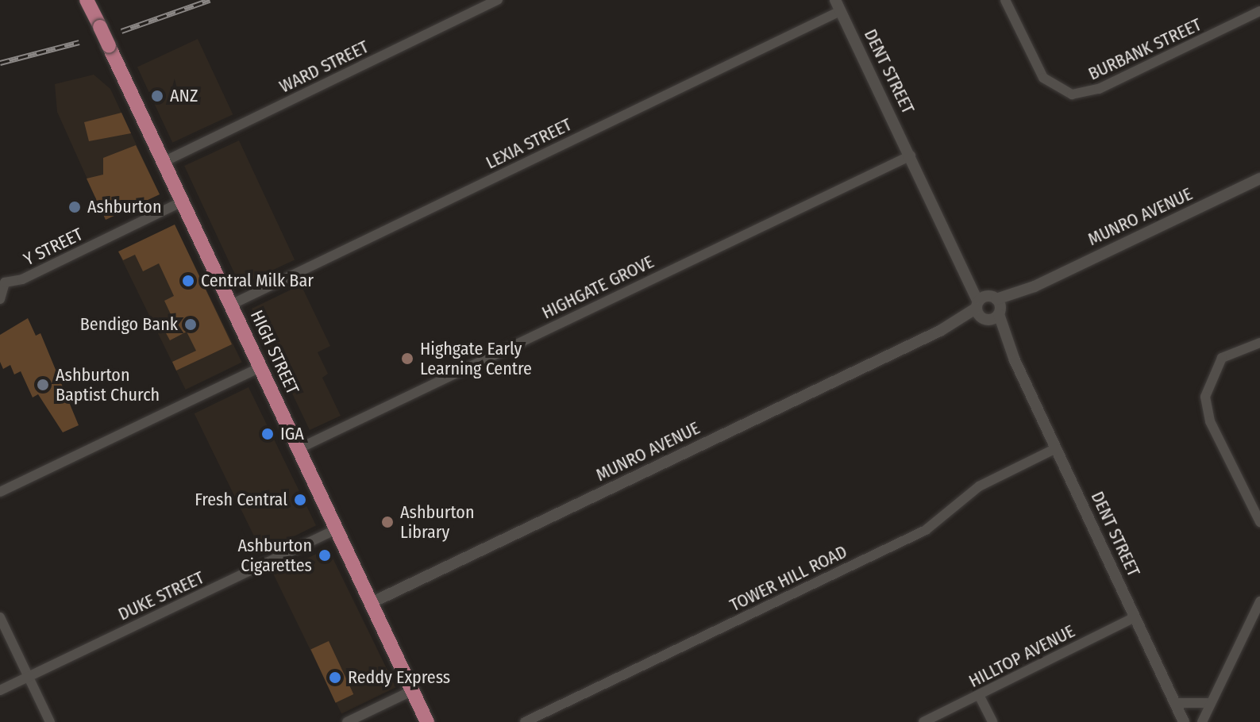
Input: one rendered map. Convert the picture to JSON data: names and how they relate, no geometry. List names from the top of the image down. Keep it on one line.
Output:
{"streets":{"main road":["HIGH STREET"],"street":["BURBANK STREET","WARD STREET","DENT STREET","LEXIA STREET","MUNRO AVENUE","Y STREET","HIGHGATE GROVE","TOWER HILL ROAD","DUKE STREET","HILLTOP AVENUE"]},"crossings":[["WARD STREET","HIGH STREET"],["DENT STREET","LEXIA STREET"],["DENT STREET","MUNRO AVENUE"],["DENT STREET","HIGHGATE GROVE"],["DENT STREET","TOWER HILL ROAD"],["DENT STREET","HILLTOP AVENUE"],["LEXIA STREET","HIGH STREET"],["MUNRO AVENUE","HIGH STREET"],["Y STREET","HIGH STREET"],["HIGHGATE GROVE","HIGH STREET"],["HIGH STREET","DUKE STREET"]],"places":["ANZ","Ashburton","Central Milk Bar","Bendigo Bank","Highgate Early Learning Centre","Ashburton Baptist Church","IGA","Fresh Central","Ashburton Library","Ashburton Cigarettes","Reddy Express"]}
